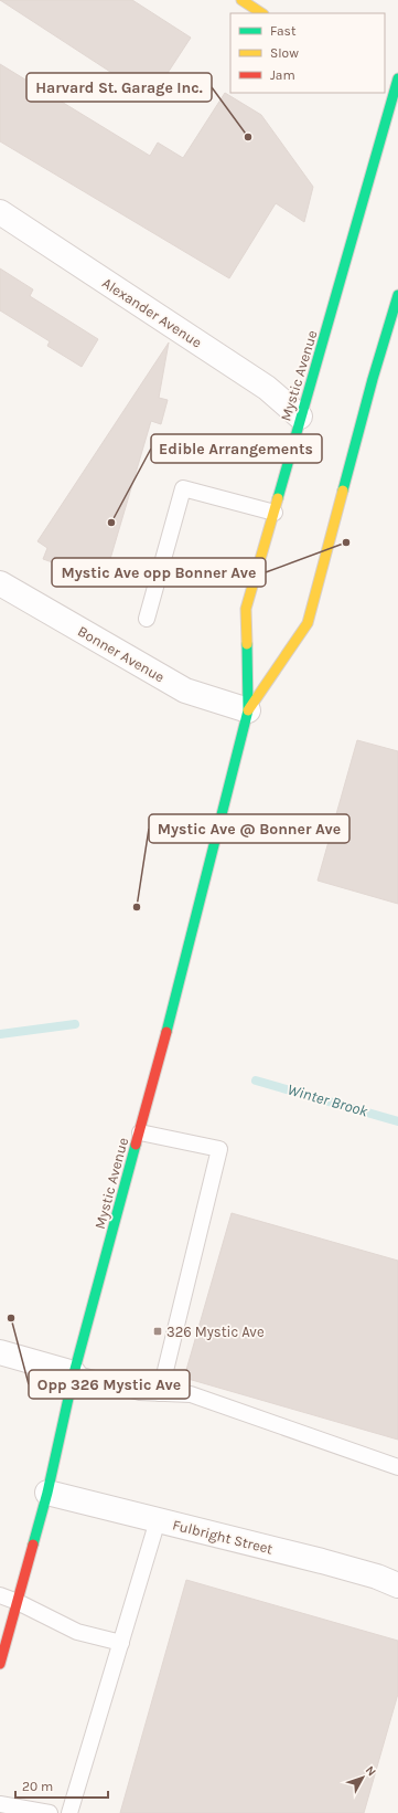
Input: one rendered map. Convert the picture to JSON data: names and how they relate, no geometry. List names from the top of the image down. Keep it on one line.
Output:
{"streets":{"main road":["Mystic Avenue"],"street":["Alexander Avenue","Bonner Avenue","Fulbright Street"]},"crossings":[["Alexander Avenue","Mystic Avenue"],["Mystic Avenue","Bonner Avenue"],["Mystic Avenue","Fulbright Street"]],"water":["Winter Brook"],"places":{"other":["Harvard St. Garage Inc.","Edible Arrangements","Mystic Ave opp Bonner Ave","Mystic Ave @ Bonner Ave","Opp 326 Mystic Ave"],"transit":["326 Mystic Ave"]},"legend":["Fast","Slow","Jam"],"scale_bar":"20 m","north":"top right"}
